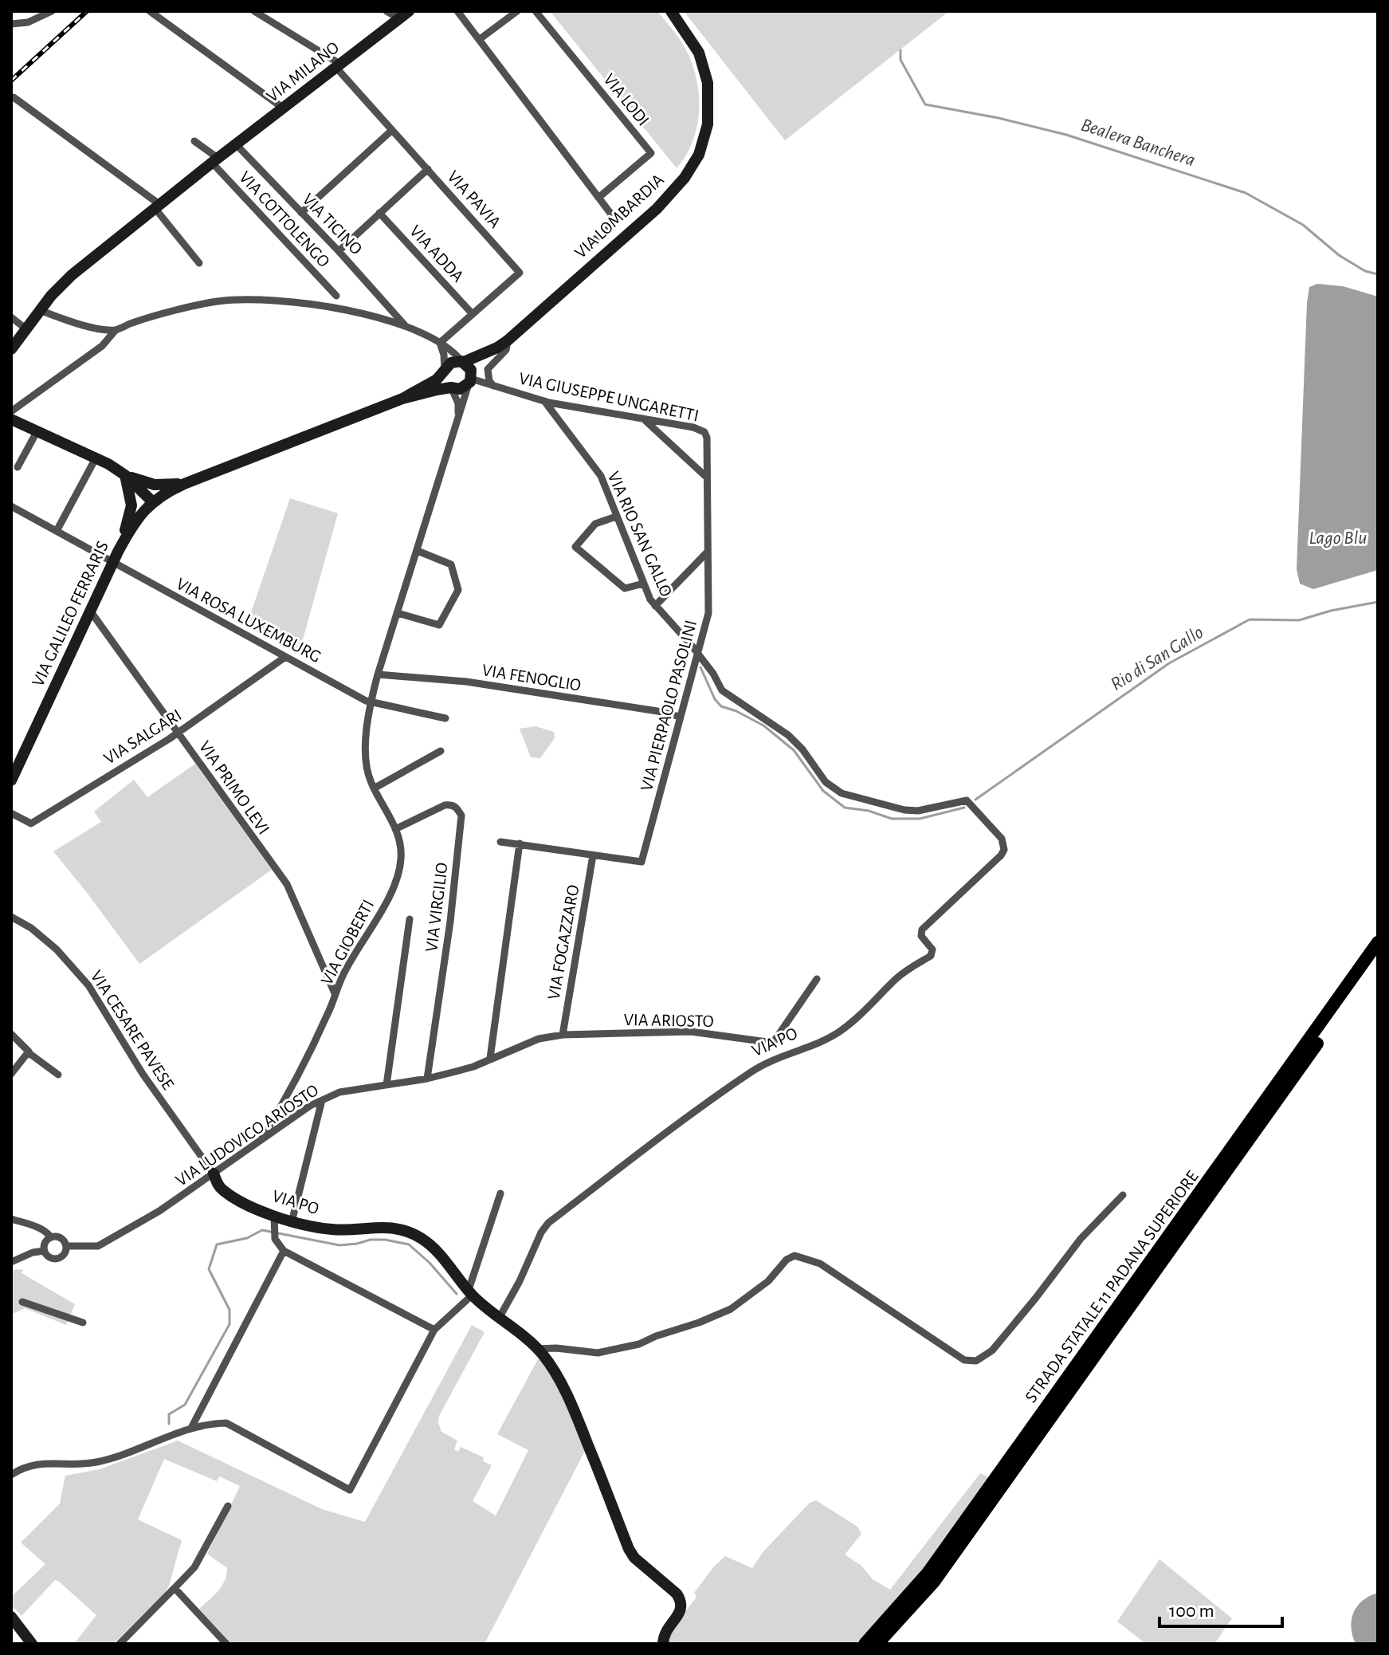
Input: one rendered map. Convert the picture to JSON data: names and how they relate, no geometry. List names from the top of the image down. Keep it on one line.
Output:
{"streets":{"highway":["STRADA STATALE 11 PADANA SUPERIORE"],"street":["VIA MILANO","VIA LODI","VIA PAVIA","VIA LOMBARDIA","VIA COTTOLENGO","VIA TICINO","VIA ADDA","VIA GIUSEPPE UNGARETTI","VIA RIO SAN GALLO","VIA GALILEO FERRARIS","VIA ROSA LUXEMBURG","VIA FENOGLIO","VIA PIERPAOLO PASOLINI","VIA SALGARI","VIA PRIMO LEVI","VIA VIRGILIO","VIA GIOBERTI","VIA FOGAZZARO","VIA ARIOSTO","VIA CESARE PAVESE","VIA PO","VIA LUDOVICO ARIOSTO"]},"crossings":[["VIA MILANO","VIA PAVIA"],["VIA MILANO","VIA COTTOLENGO"],["VIA MILANO","VIA TICINO"],["VIA PAVIA","VIA ADDA"],["VIA LOMBARDIA","VIA GIUSEPPE UNGARETTI"],["VIA LOMBARDIA","VIA GIOBERTI"],["VIA GIUSEPPE UNGARETTI","VIA RIO SAN GALLO"],["VIA GIUSEPPE UNGARETTI","VIA PIERPAOLO PASOLINI"],["VIA GIUSEPPE UNGARETTI","VIA GIOBERTI"],["VIA RIO SAN GALLO","VIA PIERPAOLO PASOLINI"],["VIA RIO SAN GALLO","VIA PO"],["VIA GALILEO FERRARIS","VIA ROSA LUXEMBURG"],["VIA GALILEO FERRARIS","VIA PRIMO LEVI"],["VIA ROSA LUXEMBURG","VIA SALGARI"],["VIA ROSA LUXEMBURG","VIA GIOBERTI"],["VIA FENOGLIO","VIA PIERPAOLO PASOLINI"],["VIA FENOGLIO","VIA GIOBERTI"],["VIA PIERPAOLO PASOLINI","VIA FOGAZZARO"],["VIA SALGARI","VIA PRIMO LEVI"],["VIA PRIMO LEVI","VIA GIOBERTI"],["VIA VIRGILIO","VIA GIOBERTI"],["VIA VIRGILIO","VIA LUDOVICO ARIOSTO"],["VIA GIOBERTI","VIA LUDOVICO ARIOSTO"],["VIA FOGAZZARO","VIA ARIOSTO"],["VIA FOGAZZARO","VIA LUDOVICO ARIOSTO"],["VIA ARIOSTO","VIA LUDOVICO ARIOSTO"],["VIA CESARE PAVESE","VIA PO"],["VIA CESARE PAVESE","VIA LUDOVICO ARIOSTO"],["VIA PO","VIA LUDOVICO ARIOSTO"]],"water":["Bealera Banchera","Lago Blu","Rio di San Gallo"],"scale_bar":"100 m"}
